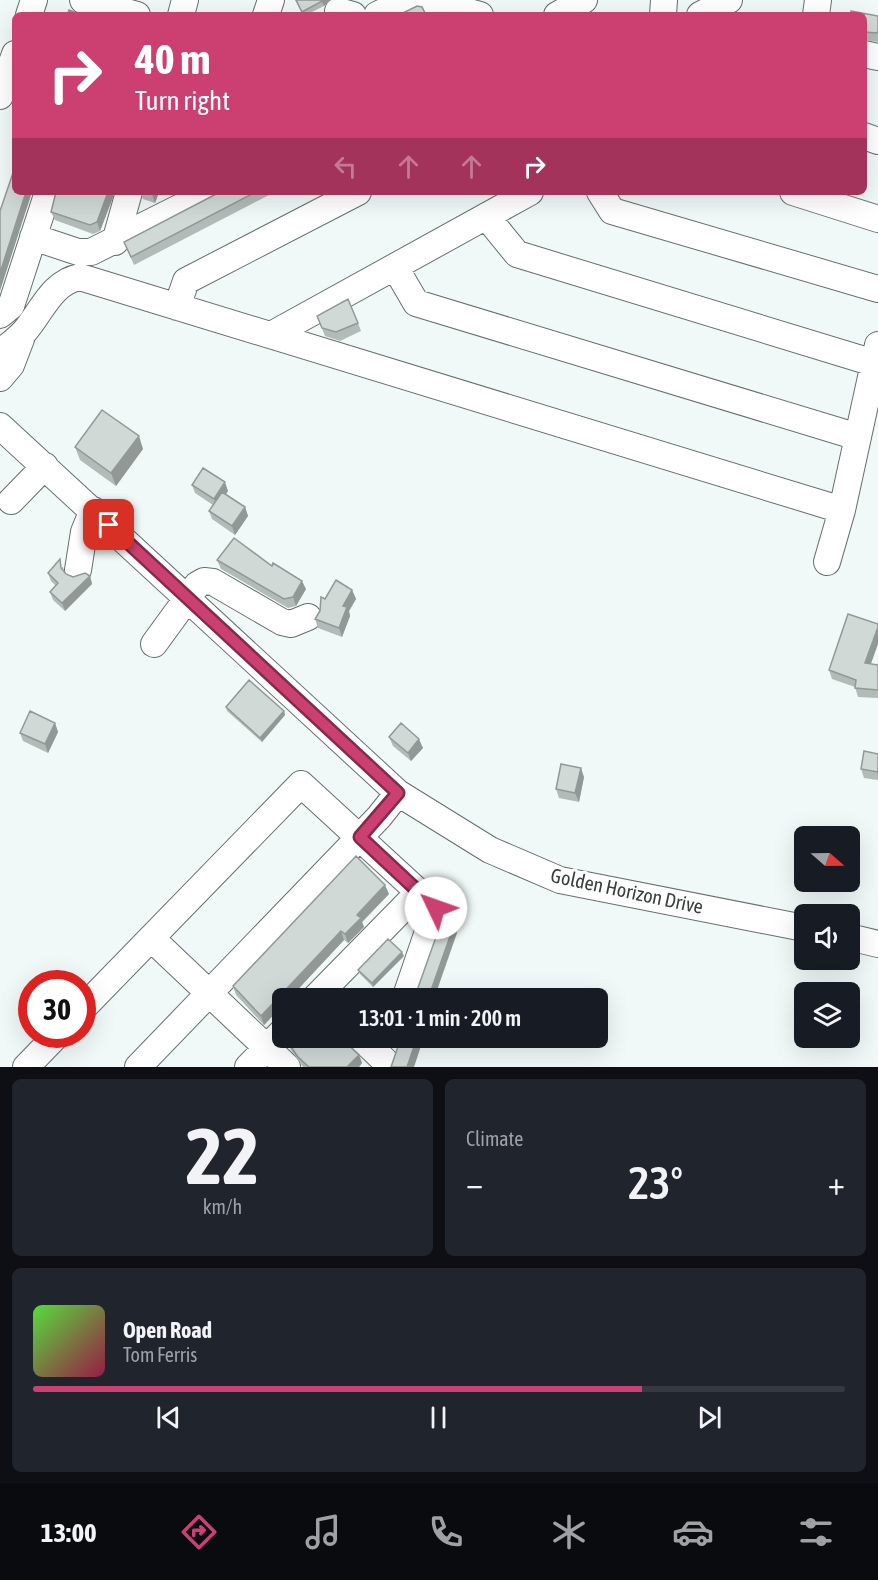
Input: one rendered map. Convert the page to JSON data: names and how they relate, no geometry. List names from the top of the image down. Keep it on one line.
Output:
{"streets":{"street":["Golden Horizon Drive"]},"north":"right","page":{"turn":["40 m","Turn right"],"limit":"30","trip":"13:01 · 1 min · 200 m","tile":[["22","km/h"],"Climate"],"heat":["−","23°","+"],"song":["Open Road","Tom Ferris"],"tabs":"13:00"}}
